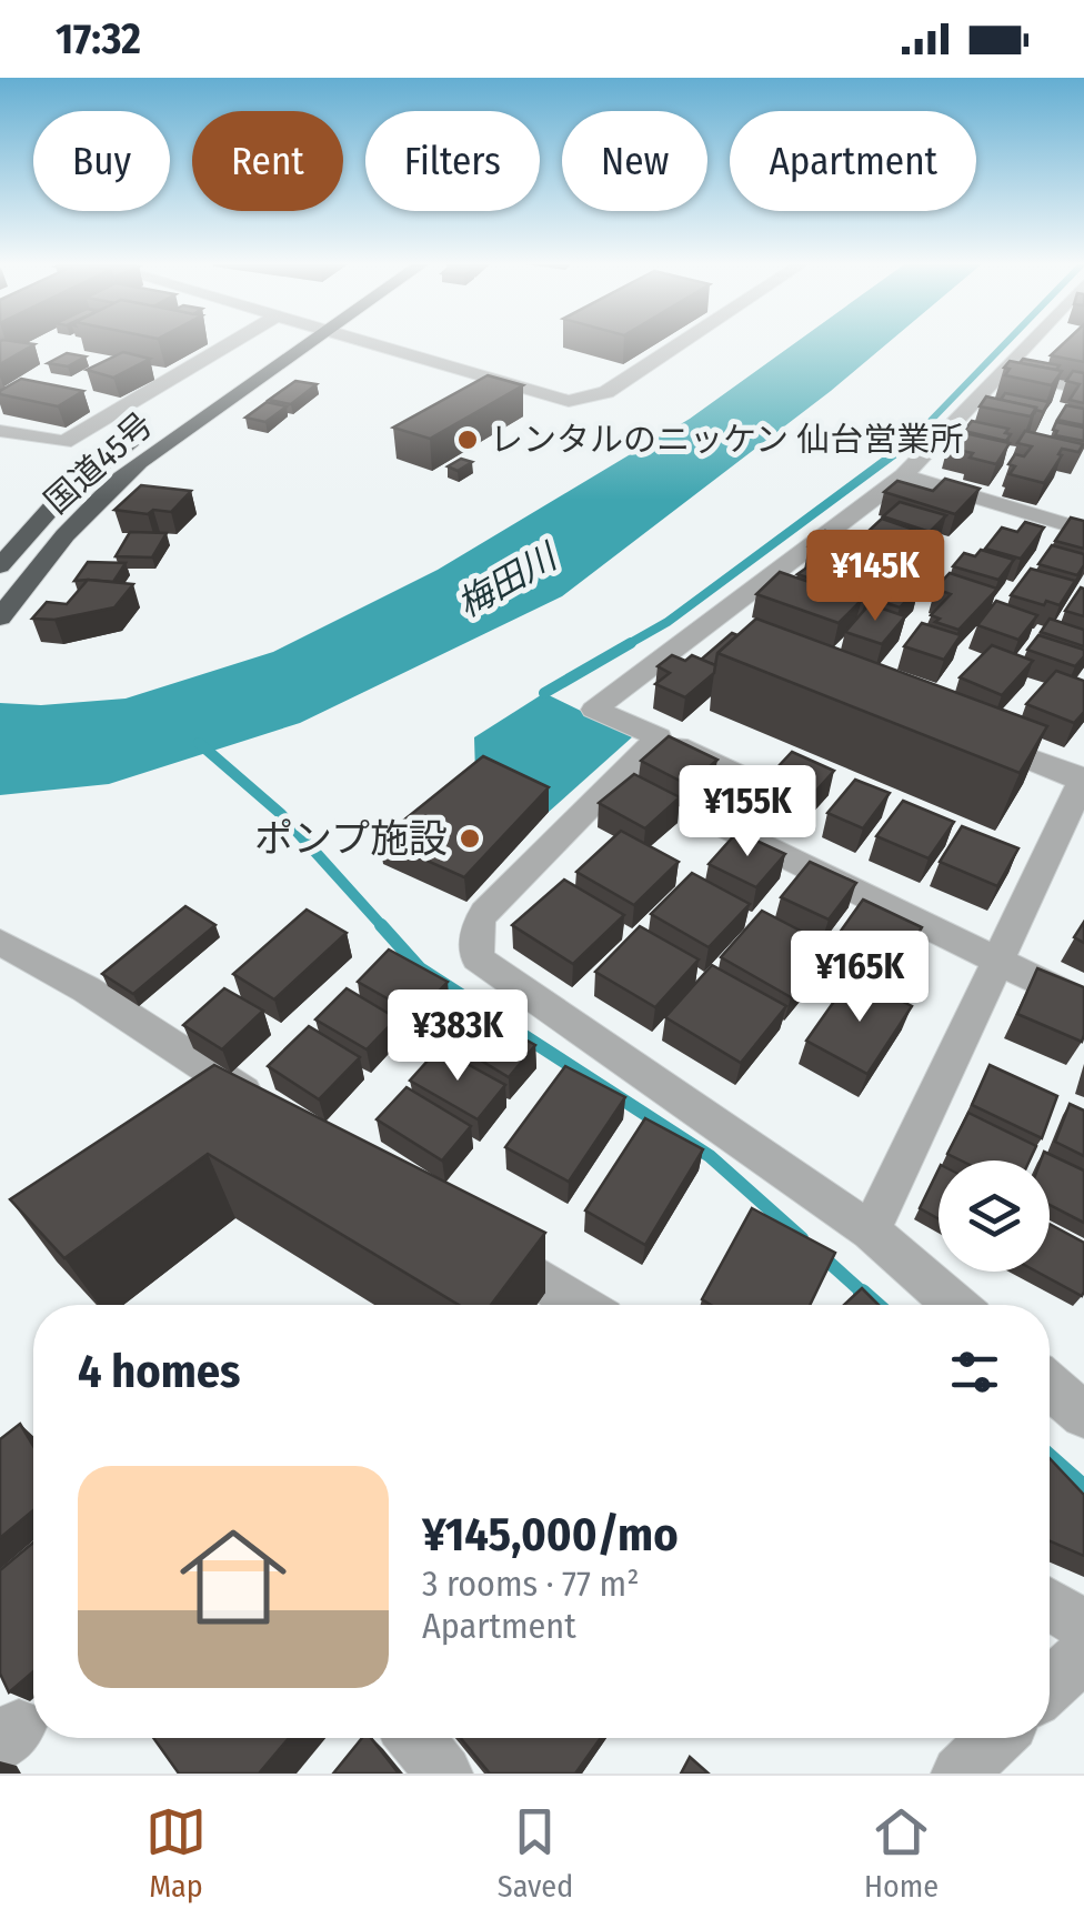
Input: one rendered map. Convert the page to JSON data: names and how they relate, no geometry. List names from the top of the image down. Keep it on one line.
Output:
{"streets":{"highway":["国道45号"]},"water":["梅田川"],"places":["レンタルのニッケン 仙台営業所","ポンプ施設"],"page":{"status":"17:32","chip":["Buy","Rent","Filters","New","Apartment"],"price":["¥145K","¥155K","¥165K","¥383K"],"heading":"4 homes","list":[{"name":"¥145,000/mo","note":"3 rooms · 77 m² · Apartment"}],"tabs":["Map","Saved","Home"]}}
